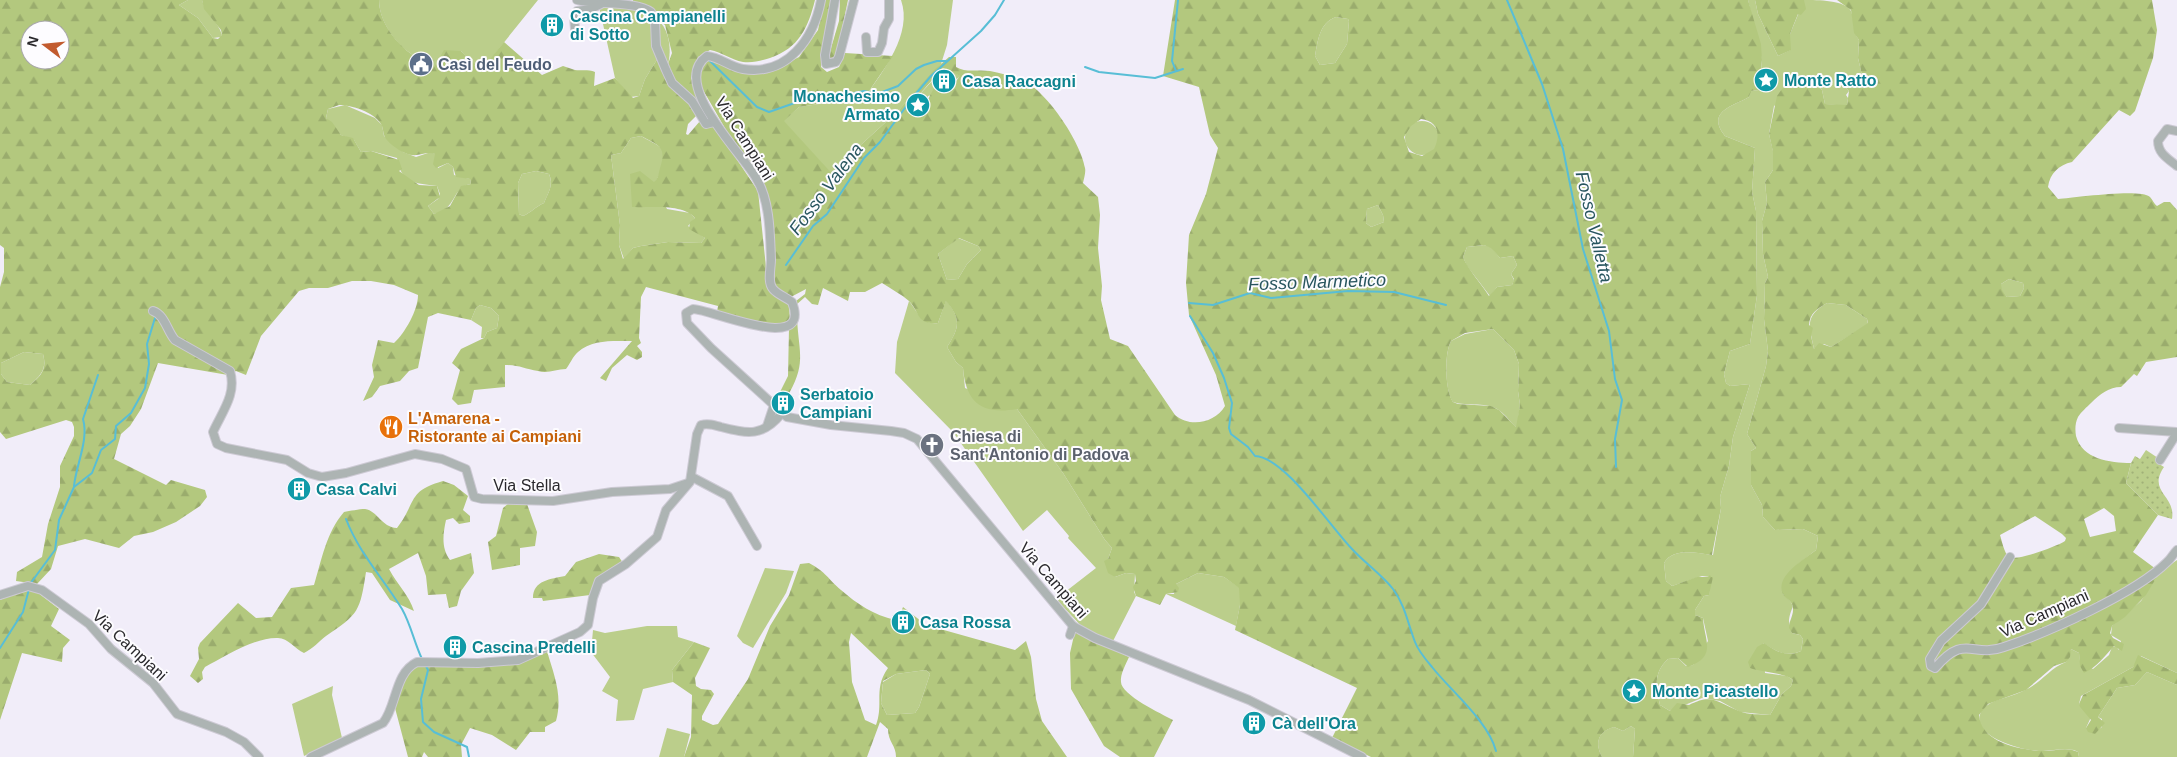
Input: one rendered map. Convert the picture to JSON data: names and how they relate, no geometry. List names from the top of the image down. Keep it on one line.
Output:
{"streets":{"street":["Via Campiani","Via Stella"]},"water":["Fosso Valena","Fosso Valletta","Fosso Marmetico"],"places":{"building":["Cascina Campianelli di Sotto","Casa Raccagni","Serbatoio Campiani","Casa Calvi","Casa Rossa","Cascina Predelli","Cà dell'Ora"],"public building":["Casì del Feudo"],"place":["Monte Ratto","Monachesimo Armato","Monte Picastello"],"restaurant":["L'Amarena - Ristorante ai Campiani"],"church":["Chiesa di Sant'Antonio di Padova"]},"north":"left"}
